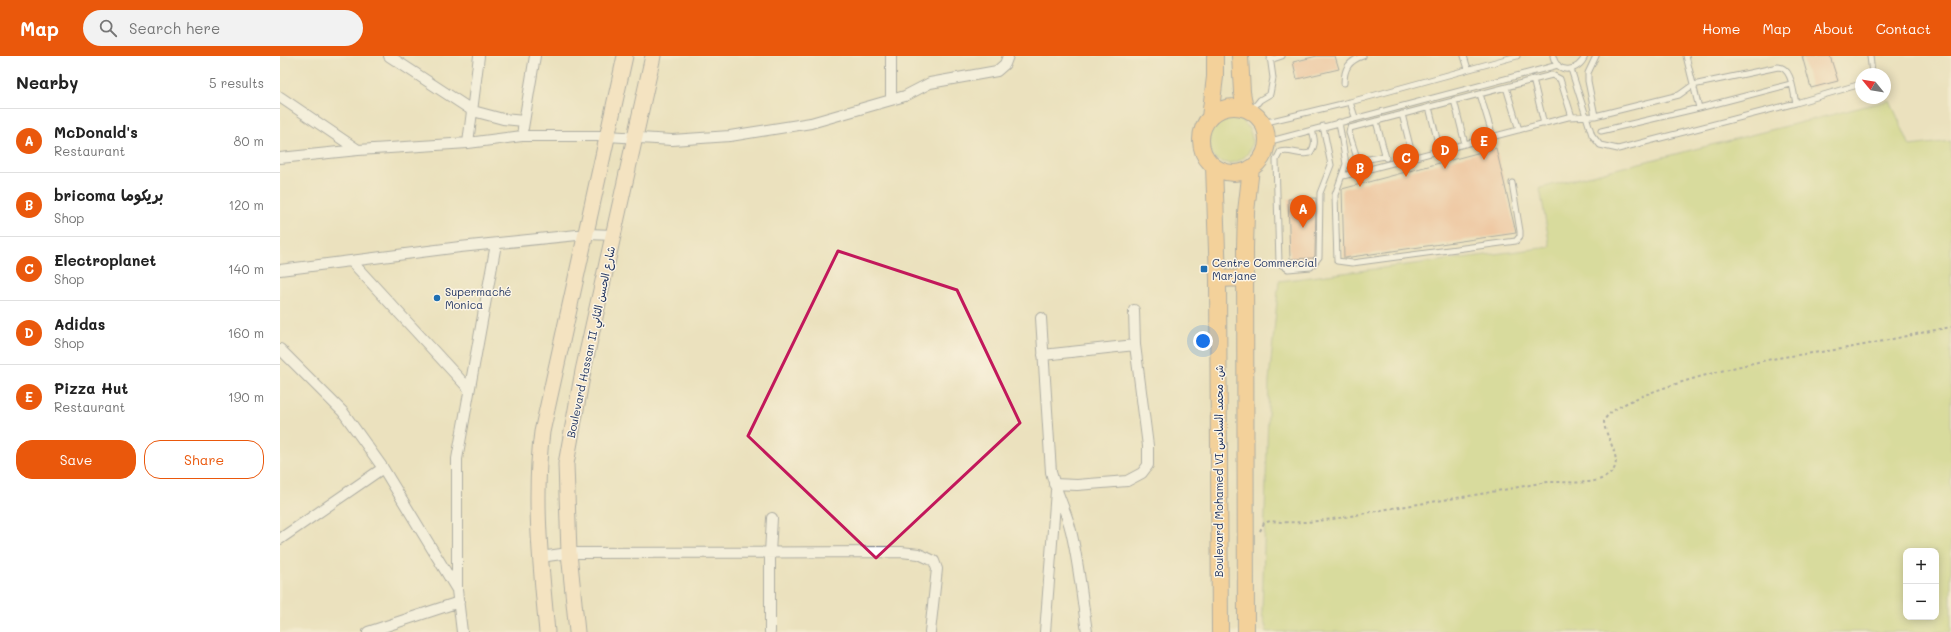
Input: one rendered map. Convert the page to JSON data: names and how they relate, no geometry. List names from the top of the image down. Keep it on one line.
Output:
{"streets":{"main road":["Boulevard Hassan II شارع الحسن الثاني","Boulevard Mohamed VI ش. محمد السادس"]},"places":{"transit":["Centre Commercial Marjane"],"other":["Supermaché Monica"]},"north":"top left","page":{"header":"Map","search":"Search here","nav":["Home","Map","About","Contact"],"heading":["Nearby","5 results"],"list":[{"mark":"A","name":"McDonald's","note":"Restaurant","value":"80 m"},{"mark":"B","name":"bricoma بريكوما","note":"Shop","value":"120 m"},{"mark":"C","name":"Electroplanet","note":"Shop","value":"140 m"},{"mark":"D","name":"Adidas","note":"Shop","value":"160 m"},{"mark":"E","name":"Pizza Hut","note":"Restaurant","value":"190 m"}],"pins":["E","D","C","B","A"],"buttons":["Save","Share"],"map_buttons":["+","−"]}}
